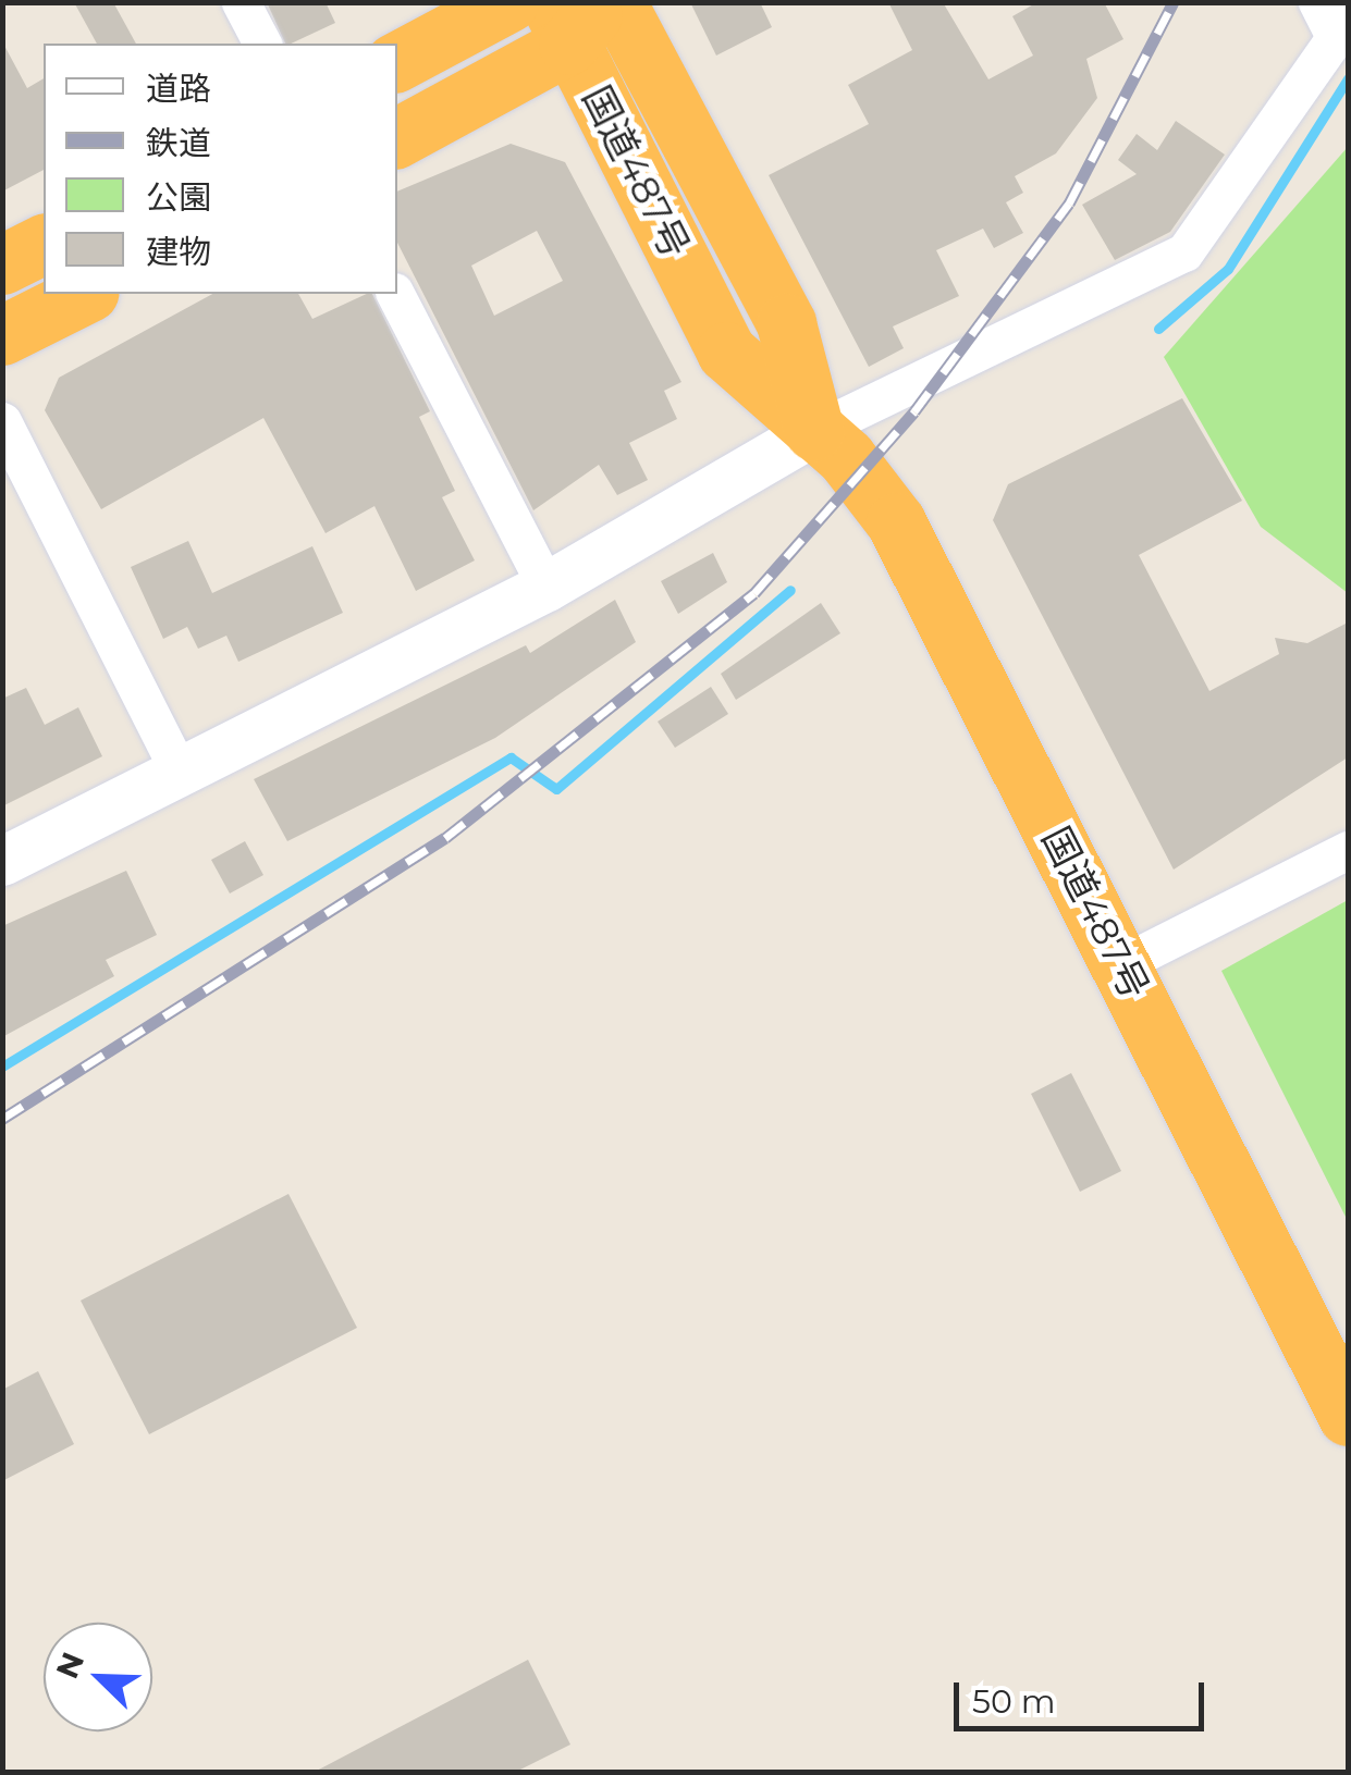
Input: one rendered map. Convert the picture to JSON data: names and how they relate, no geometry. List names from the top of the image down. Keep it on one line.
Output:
{"streets":{"highway":["国道487号"]},"legend":["道路","鉄道","公園","建物"],"scale_bar":"50 m","north":"top left"}
